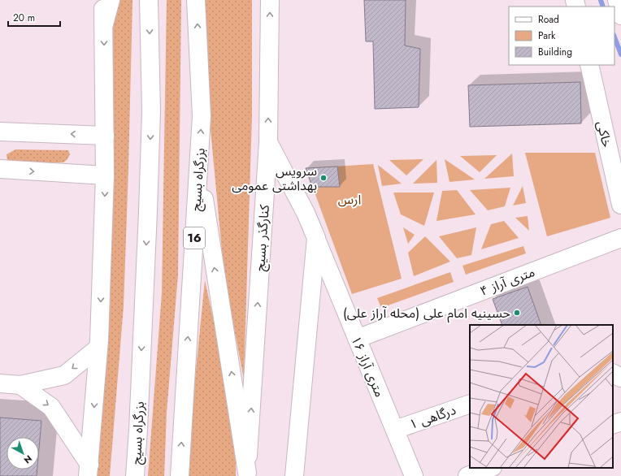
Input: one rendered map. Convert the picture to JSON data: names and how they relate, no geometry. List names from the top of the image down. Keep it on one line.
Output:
{"streets":{"main road":["خاکی","بزرگراه بسیج","16","کنارگذر بسیج","۴ متری آراز","۱۶ متری آراز","درگاهی ۱"]},"crossings":[["کنارگذر بسیج","۱۶ متری آراز"],["۴ متری آراز","۱۶ متری آراز"],["۱۶ متری آراز","درگاهی ۱"]],"parks":["ارس"],"places":["سرویس بهداشتی عمومی","حسینیه امام علی (محله آراز علی)"],"legend":["Road","Park","Building"],"scale_bar":"20 m","north":"bottom right"}
